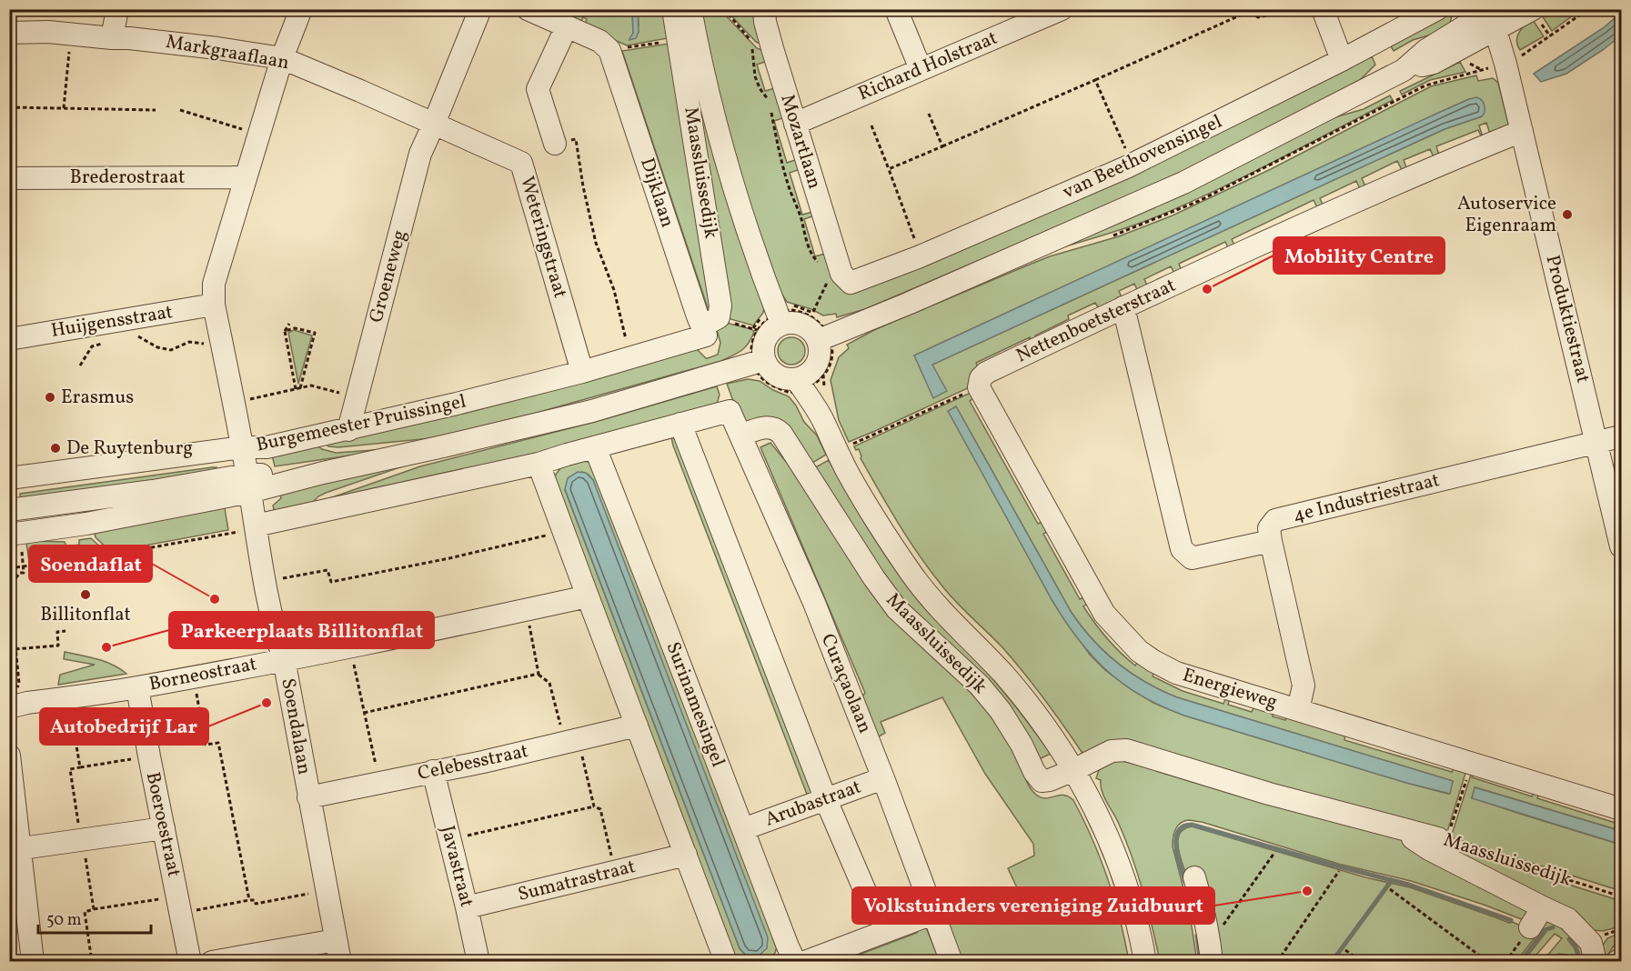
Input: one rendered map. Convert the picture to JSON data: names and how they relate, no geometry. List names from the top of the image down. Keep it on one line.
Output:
{"streets":{"street":["Markgraaflaan","Richard Holstraat","Mozartlaan","van Beethovensingel","Maassluissedijk","Brederostraat","Dijklaan","Weteringstraat","Groeneweg","Produktiestraat","Nettenboetsterstraat","Huijgensstraat","Burgemeester Pruissingel","4e Industriestraat","Borneostraat","Curaçaolaan","Energieweg","Surinamesingel","Soendalaan","Celebesstraat","Arubastraat","Boeroestraat","Javastraat","Sumatrastraat"]},"crossings":[["Markgraaflaan","Weteringstraat"],["Markgraaflaan","Groeneweg"],["Markgraaflaan","Soendalaan"],["Richard Holstraat","Mozartlaan"],["Mozartlaan","van Beethovensingel"],["van Beethovensingel","Maassluissedijk"],["van Beethovensingel","Produktiestraat"],["van Beethovensingel","Burgemeester Pruissingel"],["Maassluissedijk","Dijklaan"],["Maassluissedijk","Burgemeester Pruissingel"],["Maassluissedijk","Curaçaolaan"],["Brederostraat","Soendalaan"],["Dijklaan","Burgemeester Pruissingel"],["Weteringstraat","Groeneweg"],["Weteringstraat","Burgemeester Pruissingel"],["Groeneweg","Burgemeester Pruissingel"],["Produktiestraat","Nettenboetsterstraat"],["Produktiestraat","4e Industriestraat"],["Nettenboetsterstraat","Energieweg"],["Huijgensstraat","Soendalaan"],["Burgemeester Pruissingel","Soendalaan"],["Borneostraat","Soendalaan"],["Borneostraat","Boeroestraat"],["Curaçaolaan","Arubastraat"],["Surinamesingel","Arubastraat"],["Soendalaan","Celebesstraat"],["Celebesstraat","Javastraat"],["Javastraat","Sumatrastraat"]],"places":["Autoservice Eigenraam","Mobility Centre","Erasmus","De Ruytenburg","Billitonflat","Soendaflat","Parkeerplaats Billitonflat","Autobedrijf Lar","Volkstuinders vereniging Zuidbuurt"],"scale_bar":"50 m"}
